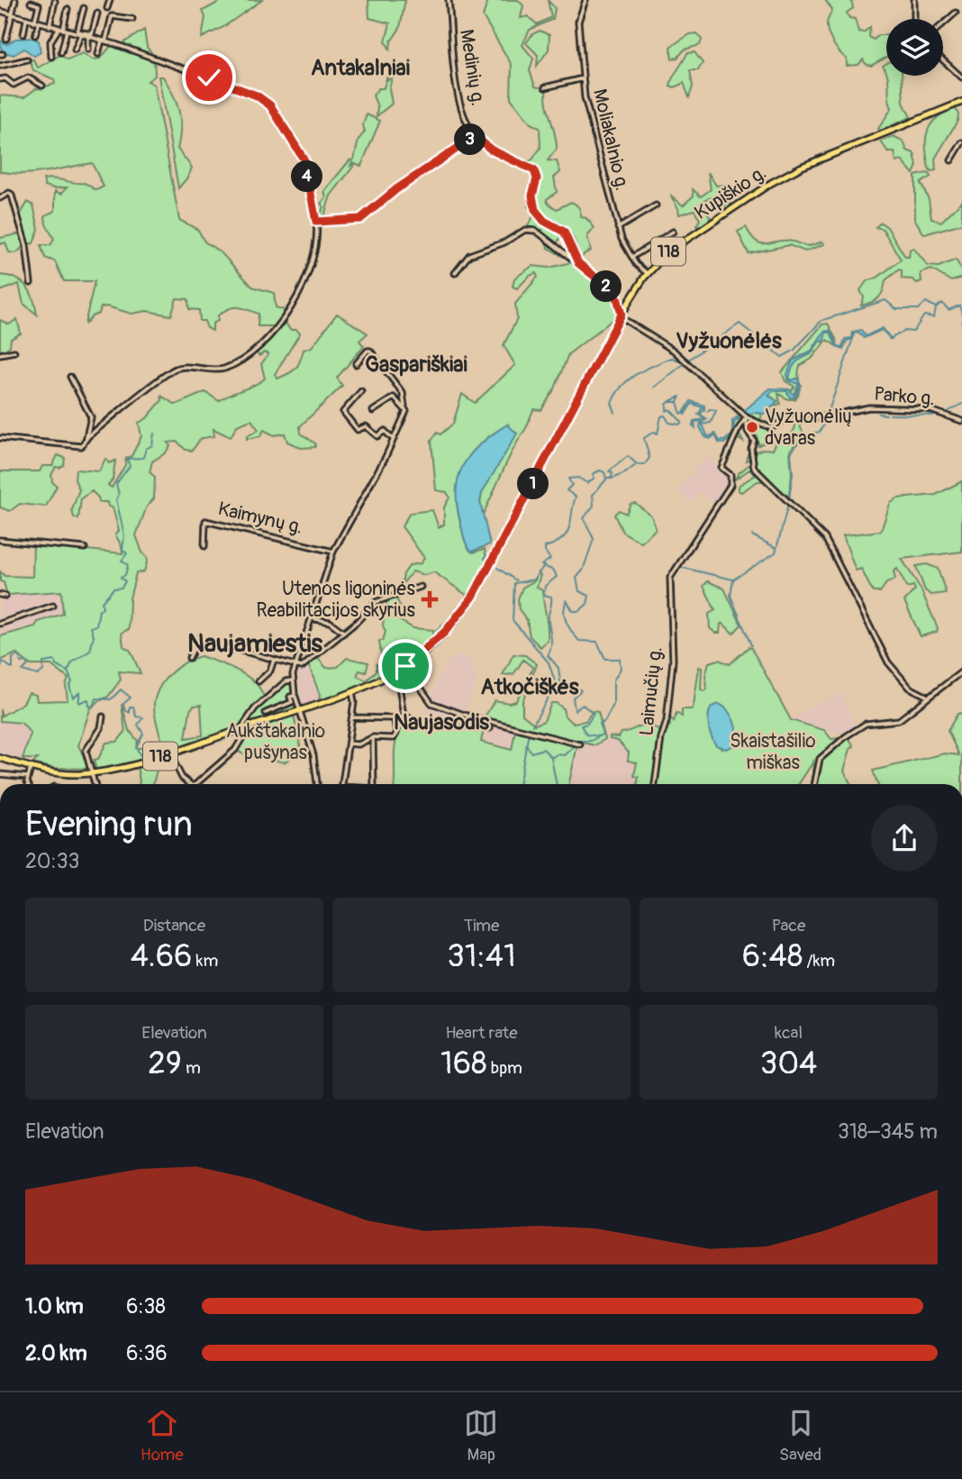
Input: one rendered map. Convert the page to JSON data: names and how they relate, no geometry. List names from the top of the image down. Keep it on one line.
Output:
{"streets":{"main road":["Kupiškio g.","118"],"street":["Medinių g.","Moliakalnio g.","Parko g.","Kaimynų g.","Laimučių g."]},"crossings":[["Moliakalnio g.","Kupiškio g."],["Kupiškio g.","118"],["Kupiškio g.","Parko g."],["Parko g.","Laimučių g."]],"districts":["Antakalniai","Vyžuonėlės","Gaspariškiai","Naujamiestis","Atkočiškės","Naujasodis"],"parks":["Aukštakalnio pušynas","Skaistašilio miškas"],"places":{"other":["Vyžuonėlių dvaras"],"health":["Utenos ligoninės Reabilitacijos skyrius"]},"page":{"pins":["3","4","2","1"],"heading":["Evening run","20:33"],"stats":[["Distance","4.66 km"],["Time","31:41"],["Pace","6:48 /km"],["Elevation","29 m"],["Heart rate","168 bpm"],["kcal","304"]],"chart":["Elevation","318–345 m"],"list":[{"name":"1.0 km","note":"6:38"},{"name":"2.0 km","note":"6:36"}],"tabs":["Home","Map","Saved"]}}
